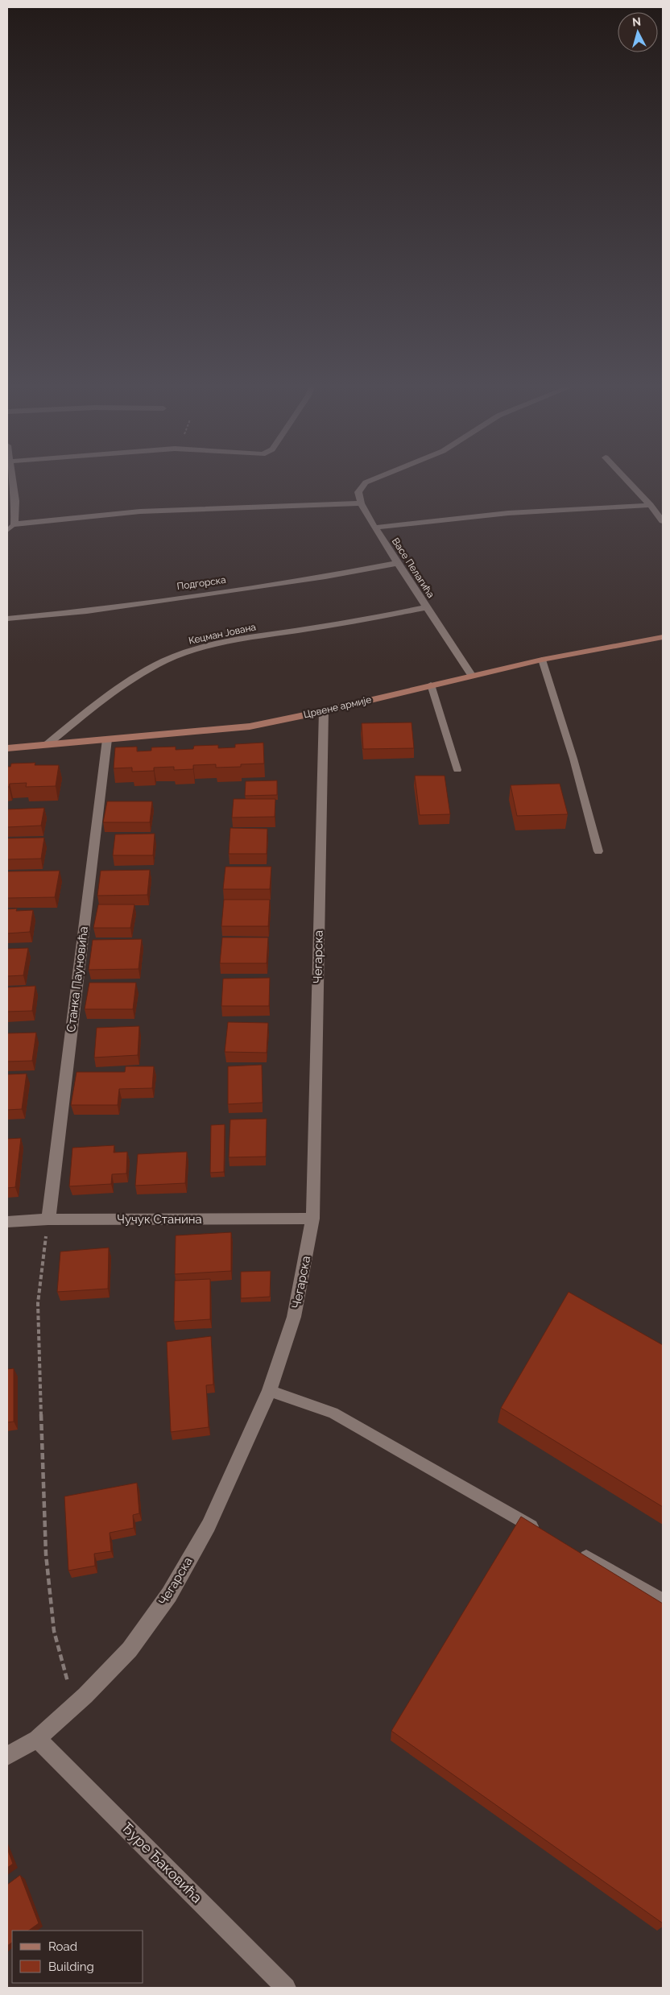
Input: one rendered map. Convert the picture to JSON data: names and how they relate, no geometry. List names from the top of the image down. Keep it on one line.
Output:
{"streets":{"main road":["Црвене армије"],"street":["Васе Пелагића","Подгорска","Кецман Јована","Чегарска","Станка Пауновића","Чучук Станина","Ђуре Ђаковића"]},"crossings":[["Васе Пелагића","Подгорска"],["Васе Пелагића","Кецман Јована"],["Васе Пелагића","Црвене армије"],["Кецман Јована","Црвене армије"],["Црвене армије","Чегарска"],["Црвене армије","Станка Пауновића"],["Чегарска","Чучук Станина"],["Чегарска","Ђуре Ђаковића"],["Станка Пауновића","Чучук Станина"]],"legend":["Road","Building"],"north":"top"}
